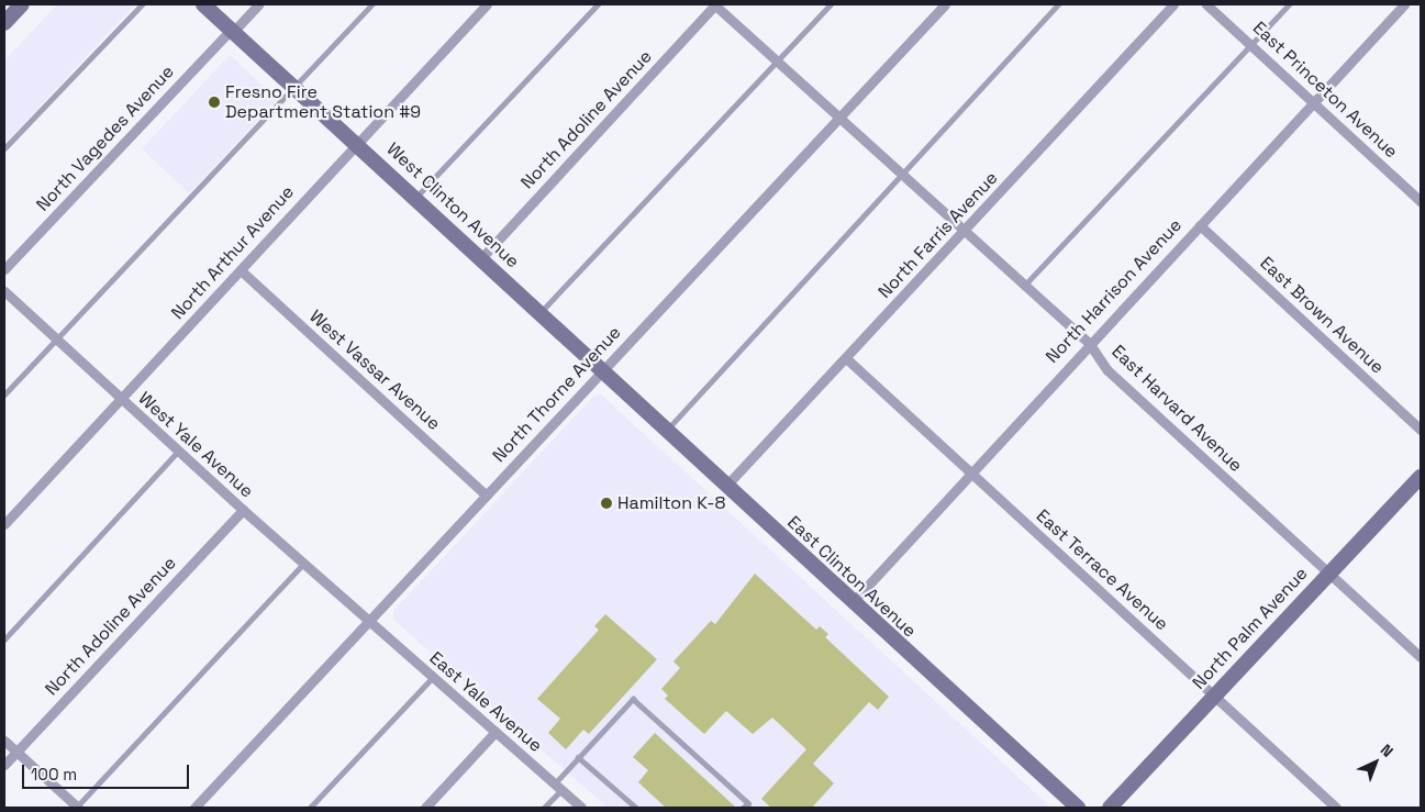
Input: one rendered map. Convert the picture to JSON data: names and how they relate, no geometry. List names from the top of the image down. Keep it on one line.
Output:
{"streets":{"main road":["West Clinton Avenue","East Clinton Avenue","North Palm Avenue"],"street":["East Princeton Avenue","North Adoline Avenue","North Vagedes Avenue","North Farris Avenue","North Arthur Avenue","North Harrison Avenue","East Brown Avenue","West Vassar Avenue","North Thorne Avenue","East Harvard Avenue","West Yale Avenue","East Terrace Avenue","East Yale Avenue"]},"crossings":[["East Princeton Avenue","North Harrison Avenue"],["North Adoline Avenue","West Clinton Avenue"],["North Adoline Avenue","East Harvard Avenue"],["North Adoline Avenue","West Yale Avenue"],["North Vagedes Avenue","West Clinton Avenue"],["West Clinton Avenue","North Arthur Avenue"],["West Clinton Avenue","North Thorne Avenue"],["West Clinton Avenue","East Clinton Avenue"],["North Farris Avenue","East Harvard Avenue"],["North Farris Avenue","East Terrace Avenue"],["North Farris Avenue","East Clinton Avenue"],["North Arthur Avenue","West Vassar Avenue"],["North Arthur Avenue","West Yale Avenue"],["North Harrison Avenue","East Brown Avenue"],["North Harrison Avenue","East Harvard Avenue"],["North Harrison Avenue","East Terrace Avenue"],["North Harrison Avenue","East Clinton Avenue"],["West Vassar Avenue","North Thorne Avenue"],["North Thorne Avenue","East Harvard Avenue"],["North Thorne Avenue","West Yale Avenue"],["North Thorne Avenue","East Clinton Avenue"],["North Thorne Avenue","East Yale Avenue"],["East Harvard Avenue","North Palm Avenue"],["West Yale Avenue","East Yale Avenue"],["East Terrace Avenue","North Palm Avenue"]],"places":["Fresno Fire Department Station #9","Hamilton K-8"],"scale_bar":"100 m","north":"top right"}
